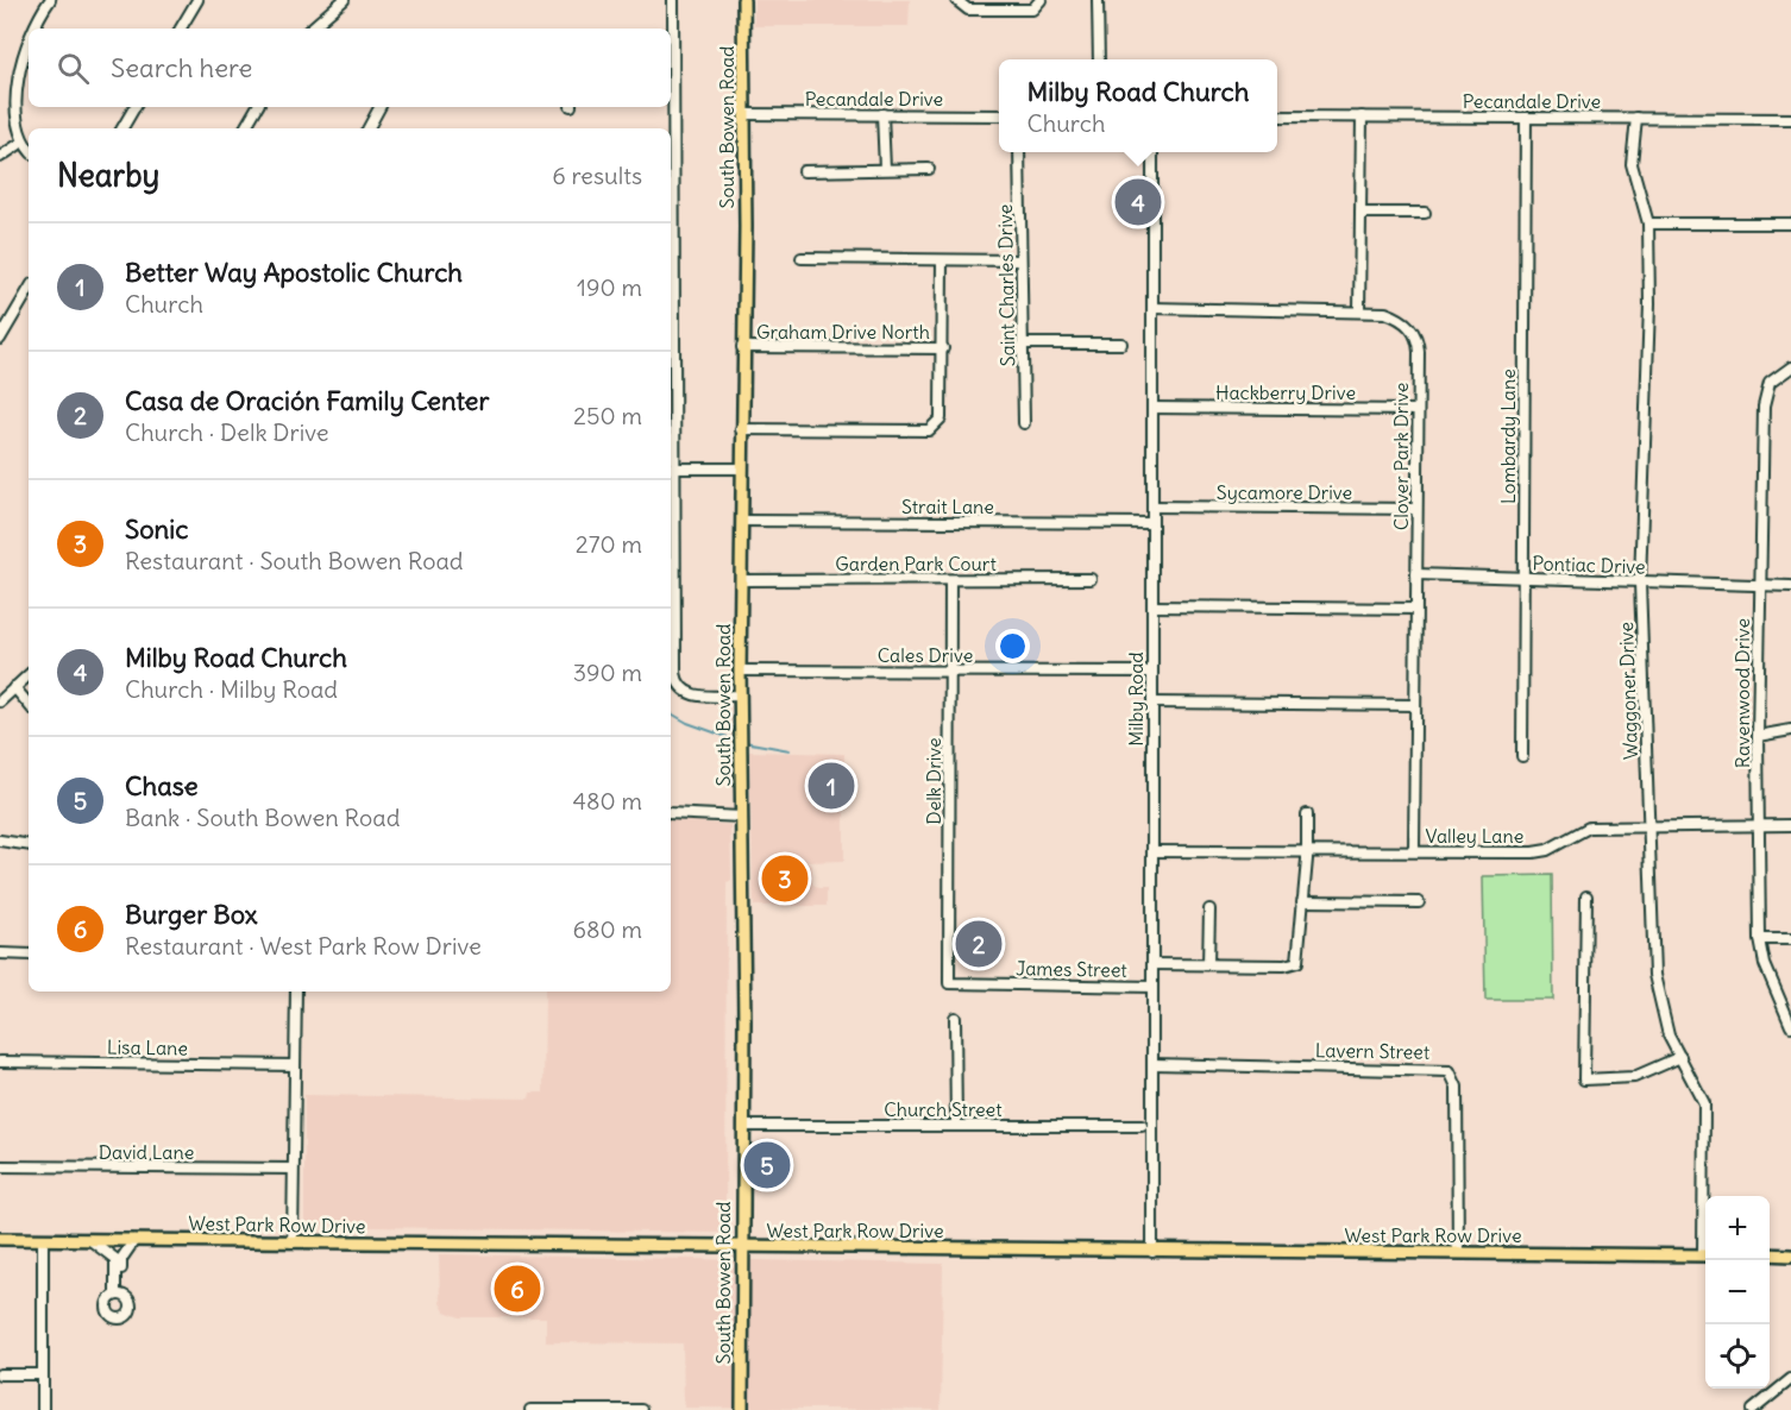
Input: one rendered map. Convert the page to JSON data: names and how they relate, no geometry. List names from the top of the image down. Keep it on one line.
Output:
{"streets":{"main road":["South Bowen Road","West Park Row Drive"],"street":["Pecandale Drive","Saint Charles Drive","Graham Drive North","Hackberry Drive","Lombardy Lane","Clover Park Drive","Sycamore Drive","Strait Lane","Garden Park Court","Pontiac Drive","Cales Drive","Waggoner Drive","Ravenwood Drive","Milby Road","Delk Drive","Valley Lane","James Street","Lisa Lane","Lavern Street","Church Street","David Lane"]},"crossings":[["Pecandale Drive","South Bowen Road"],["Pecandale Drive","Lombardy Lane"],["Pecandale Drive","Waggoner Drive"],["South Bowen Road","Graham Drive North"],["South Bowen Road","Strait Lane"],["South Bowen Road","Garden Park Court"],["South Bowen Road","Cales Drive"],["South Bowen Road","Church Street"],["South Bowen Road","West Park Row Drive"],["Hackberry Drive","Clover Park Drive"],["Hackberry Drive","Milby Road"],["Lombardy Lane","Pontiac Drive"],["Clover Park Drive","Sycamore Drive"],["Clover Park Drive","Pontiac Drive"],["Clover Park Drive","Milby Road"],["Clover Park Drive","Valley Lane"],["Sycamore Drive","Milby Road"],["Strait Lane","Milby Road"],["Garden Park Court","Delk Drive"],["Pontiac Drive","Waggoner Drive"],["Pontiac Drive","Ravenwood Drive"],["Cales Drive","Milby Road"],["Cales Drive","Delk Drive"],["Waggoner Drive","Valley Lane"],["Ravenwood Drive","Valley Lane"],["Milby Road","Valley Lane"],["Milby Road","James Street"],["Milby Road","Lavern Street"],["Milby Road","West Park Row Drive"],["Delk Drive","James Street"],["Lavern Street","West Park Row Drive"]],"page":{"search":"Search here","popup":["Milby Road Church","Church"],"heading":["Nearby","6 results"],"pins":["4","1","3","2","5","6"],"list":[{"mark":"1","name":"Better Way Apostolic Church","note":"Church","value":"190 m"},{"mark":"2","name":"Casa de Oración Family Center","note":"Church · Delk Drive","value":"250 m"},{"mark":"3","name":"Sonic","note":"Restaurant · South Bowen Road","value":"270 m"},{"mark":"4","name":"Milby Road Church","note":"Church · Milby Road","value":"390 m"},{"mark":"5","name":"Chase","note":"Bank · South Bowen Road","value":"480 m"},{"mark":"6","name":"Burger Box","note":"Restaurant · West Park Row Drive","value":"680 m"}],"map_buttons":["+","−"]}}
